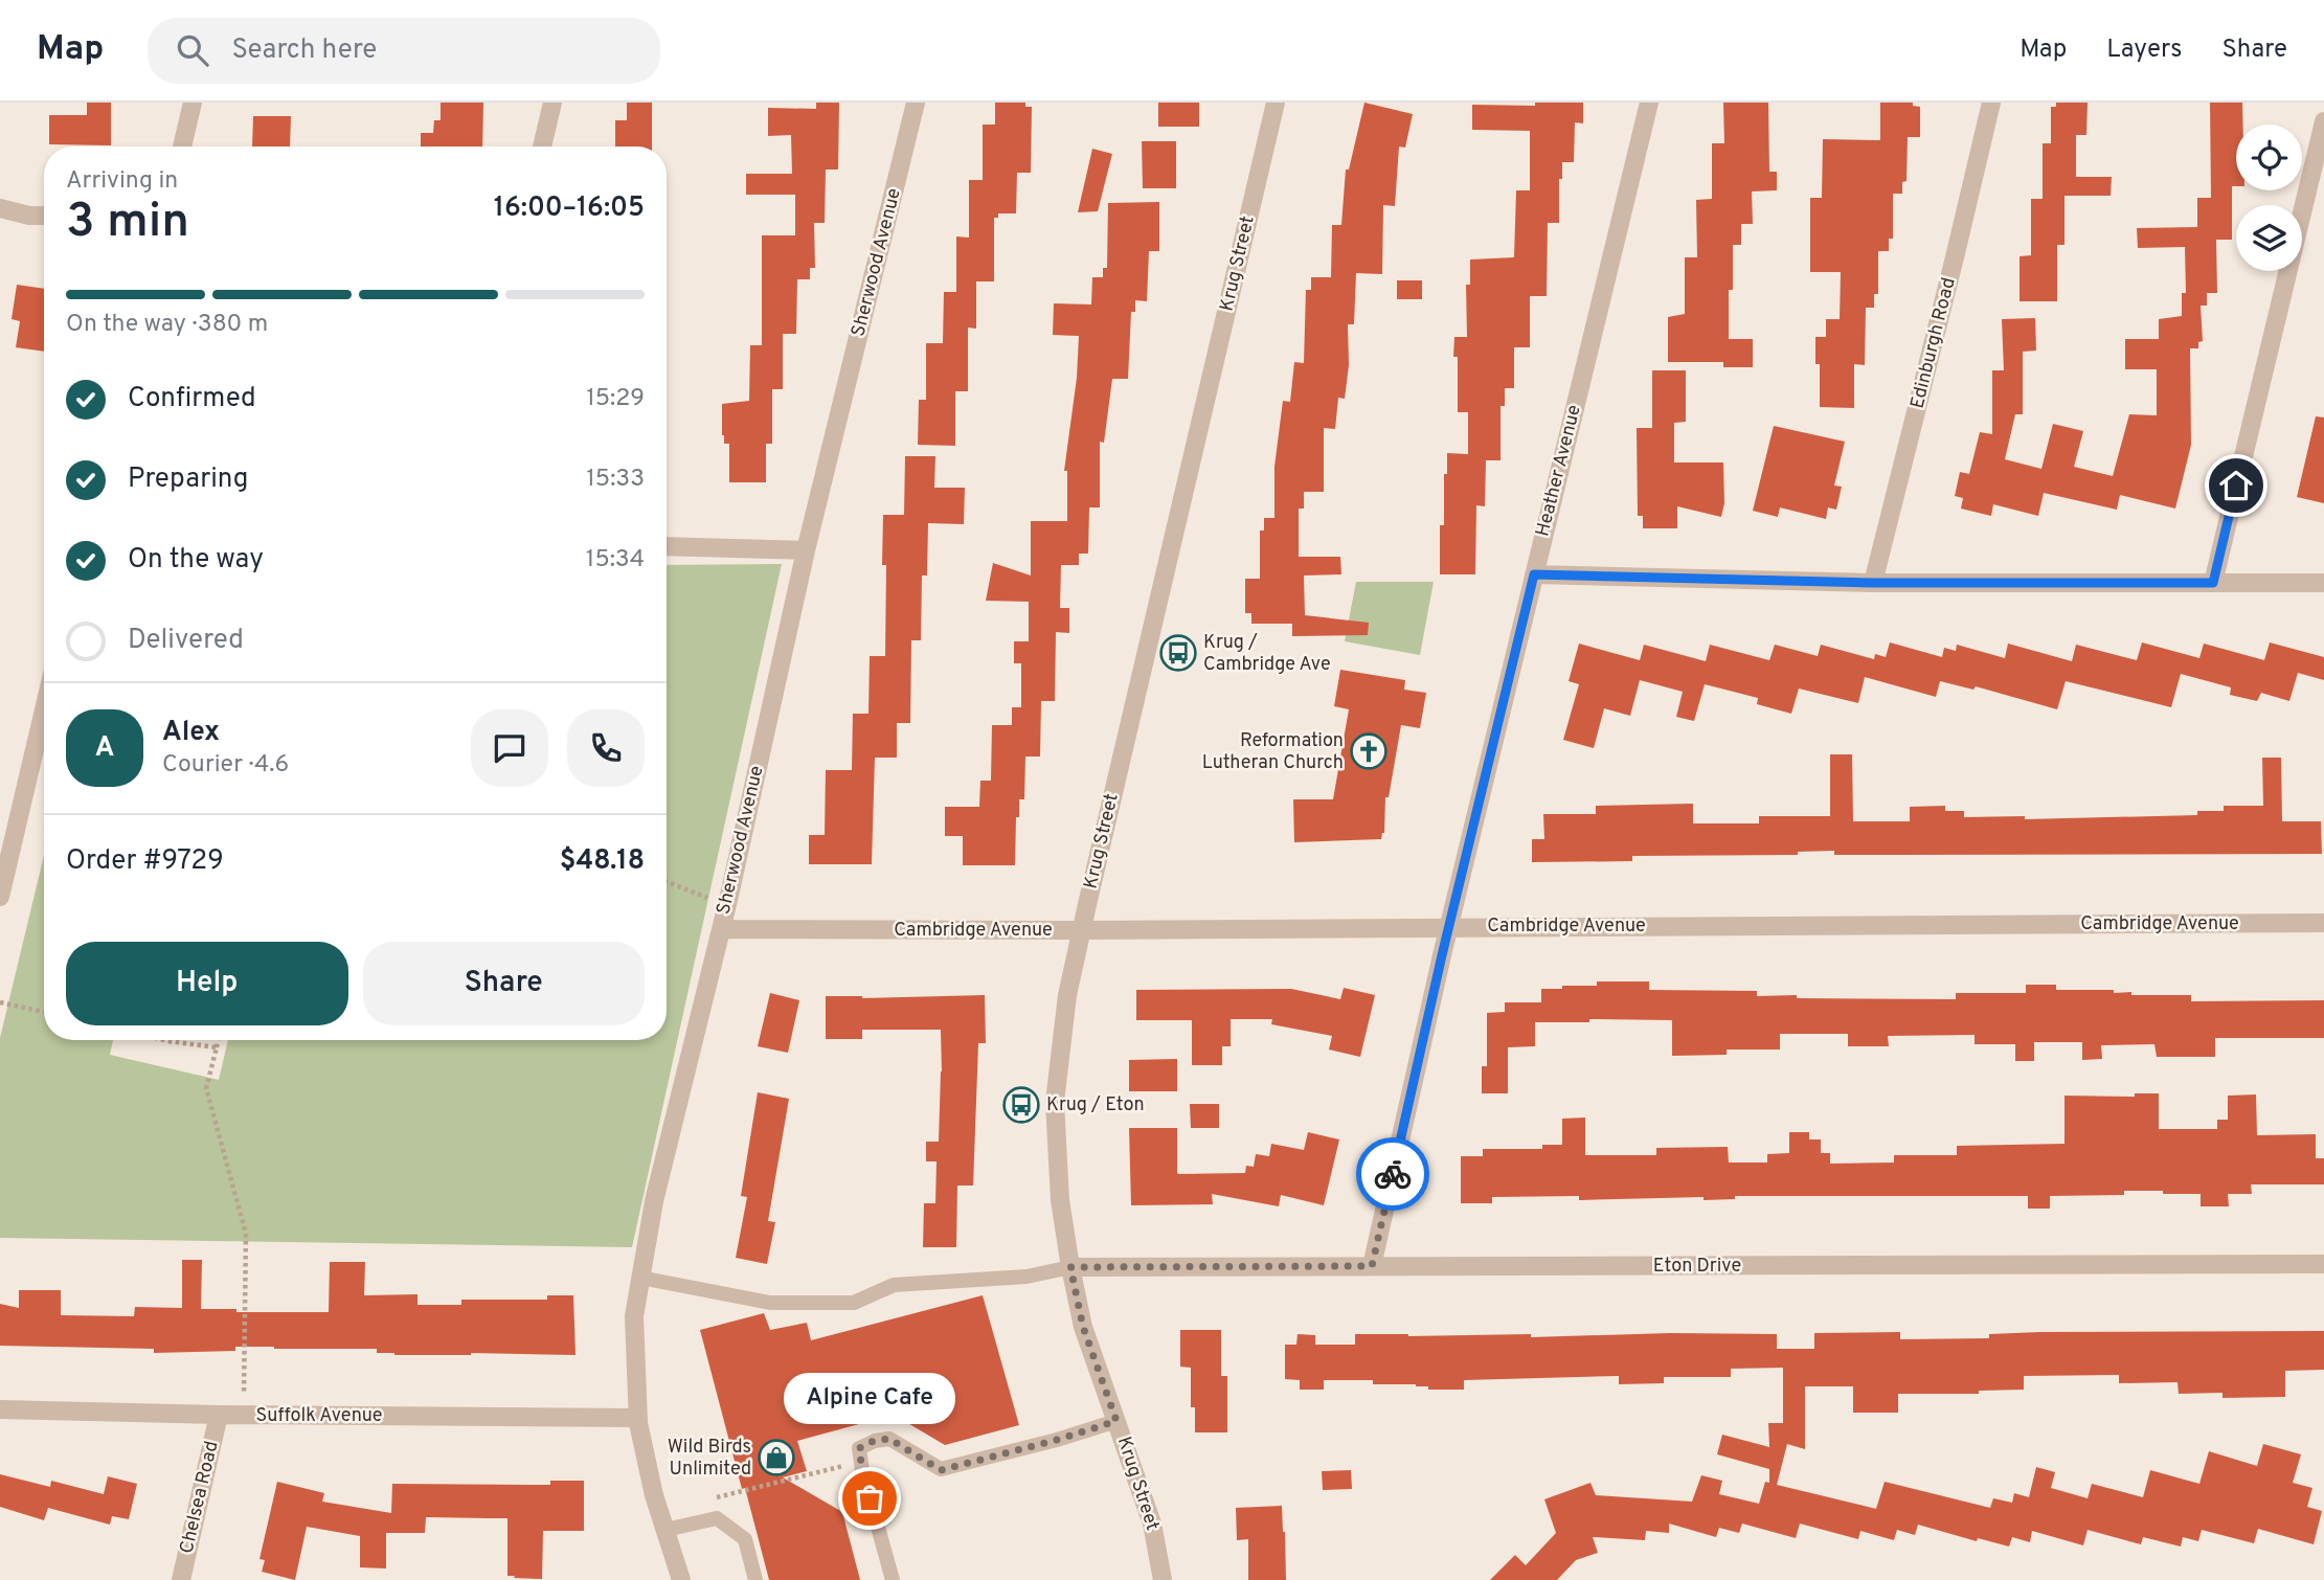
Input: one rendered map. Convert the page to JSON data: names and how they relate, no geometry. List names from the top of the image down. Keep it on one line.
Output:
{"streets":{"street":["Sherwood Avenue","Krug Street","Edinburgh Road","Heather Avenue","Cambridge Avenue","Eton Drive","Suffolk Avenue","Chelsea Road"]},"crossings":[["Sherwood Avenue","Cambridge Avenue"],["Sherwood Avenue","Suffolk Avenue"],["Krug Street","Cambridge Avenue"],["Krug Street","Eton Drive"],["Heather Avenue","Cambridge Avenue"],["Heather Avenue","Eton Drive"],["Suffolk Avenue","Chelsea Road"]],"places":{"bus stop":["Krug / Cambridge Ave","Krug / Eton"],"church":["Reformation Lutheran Church"],"shop":["Wild Birds Unlimited"],"other":["Alpine Cafe"]},"page":{"header":"Map","search":"Search here","nav":["Map","Layers","Share"],"heading":["3 min","Arriving in","16:00–16:05"],"panel":["Alex","Courier · 4.6","Order #9729","$48.18"],"bar":"On the way · 380 m","list":[["Confirmed","15:29"],["Preparing","15:33"],["On the way","15:34"],"Delivered"],"round":"A","buttons":["Help","Share"],"bubble":"Alpine Cafe"}}
